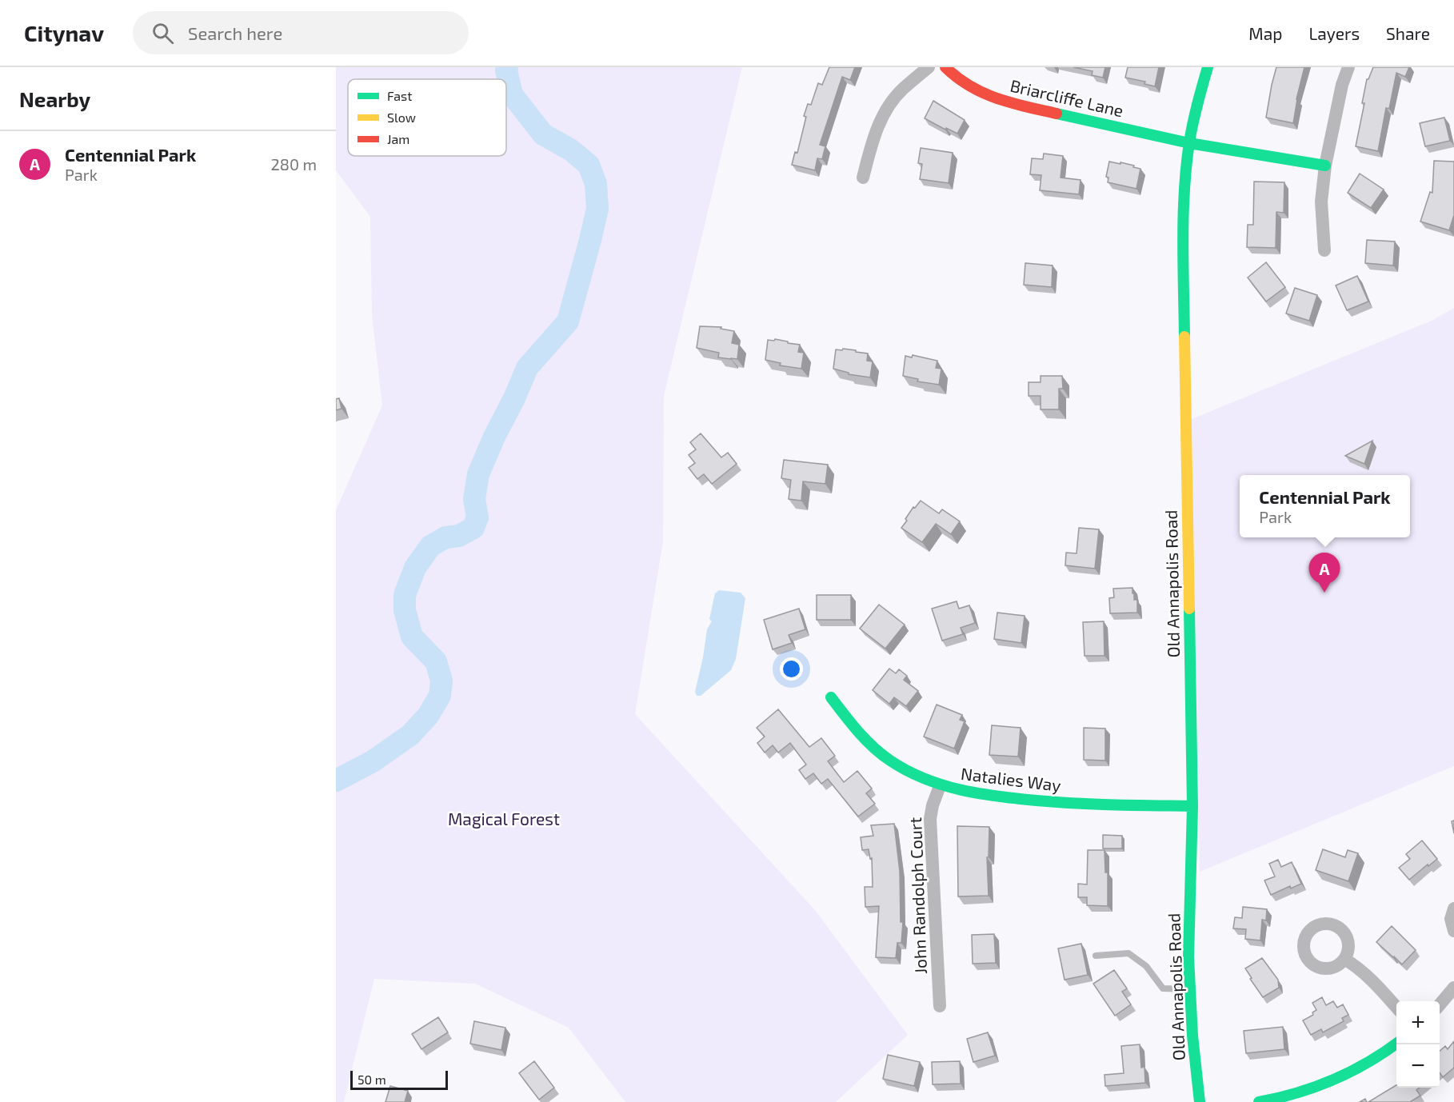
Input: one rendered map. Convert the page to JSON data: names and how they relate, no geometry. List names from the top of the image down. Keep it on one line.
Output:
{"streets":{"street":["Briarcliffe Lane","Old Annapolis Road","Natalies Way","John Randolph Court"]},"crossings":[["Briarcliffe Lane","Old Annapolis Road"],["Old Annapolis Road","Natalies Way"],["Natalies Way","John Randolph Court"]],"parks":["Magical Forest"],"legend":["Fast","Slow","Jam"],"scale_bar":"50 m","page":{"header":"Citynav","search":"Search here","nav":["Map","Layers","Share"],"heading":"Nearby","list":[{"mark":"A","name":"Centennial Park","note":"Park","value":"280 m"}],"popup":["Centennial Park","Park"],"pins":"A","map_buttons":["+","−"],"scale":"50 m"}}
